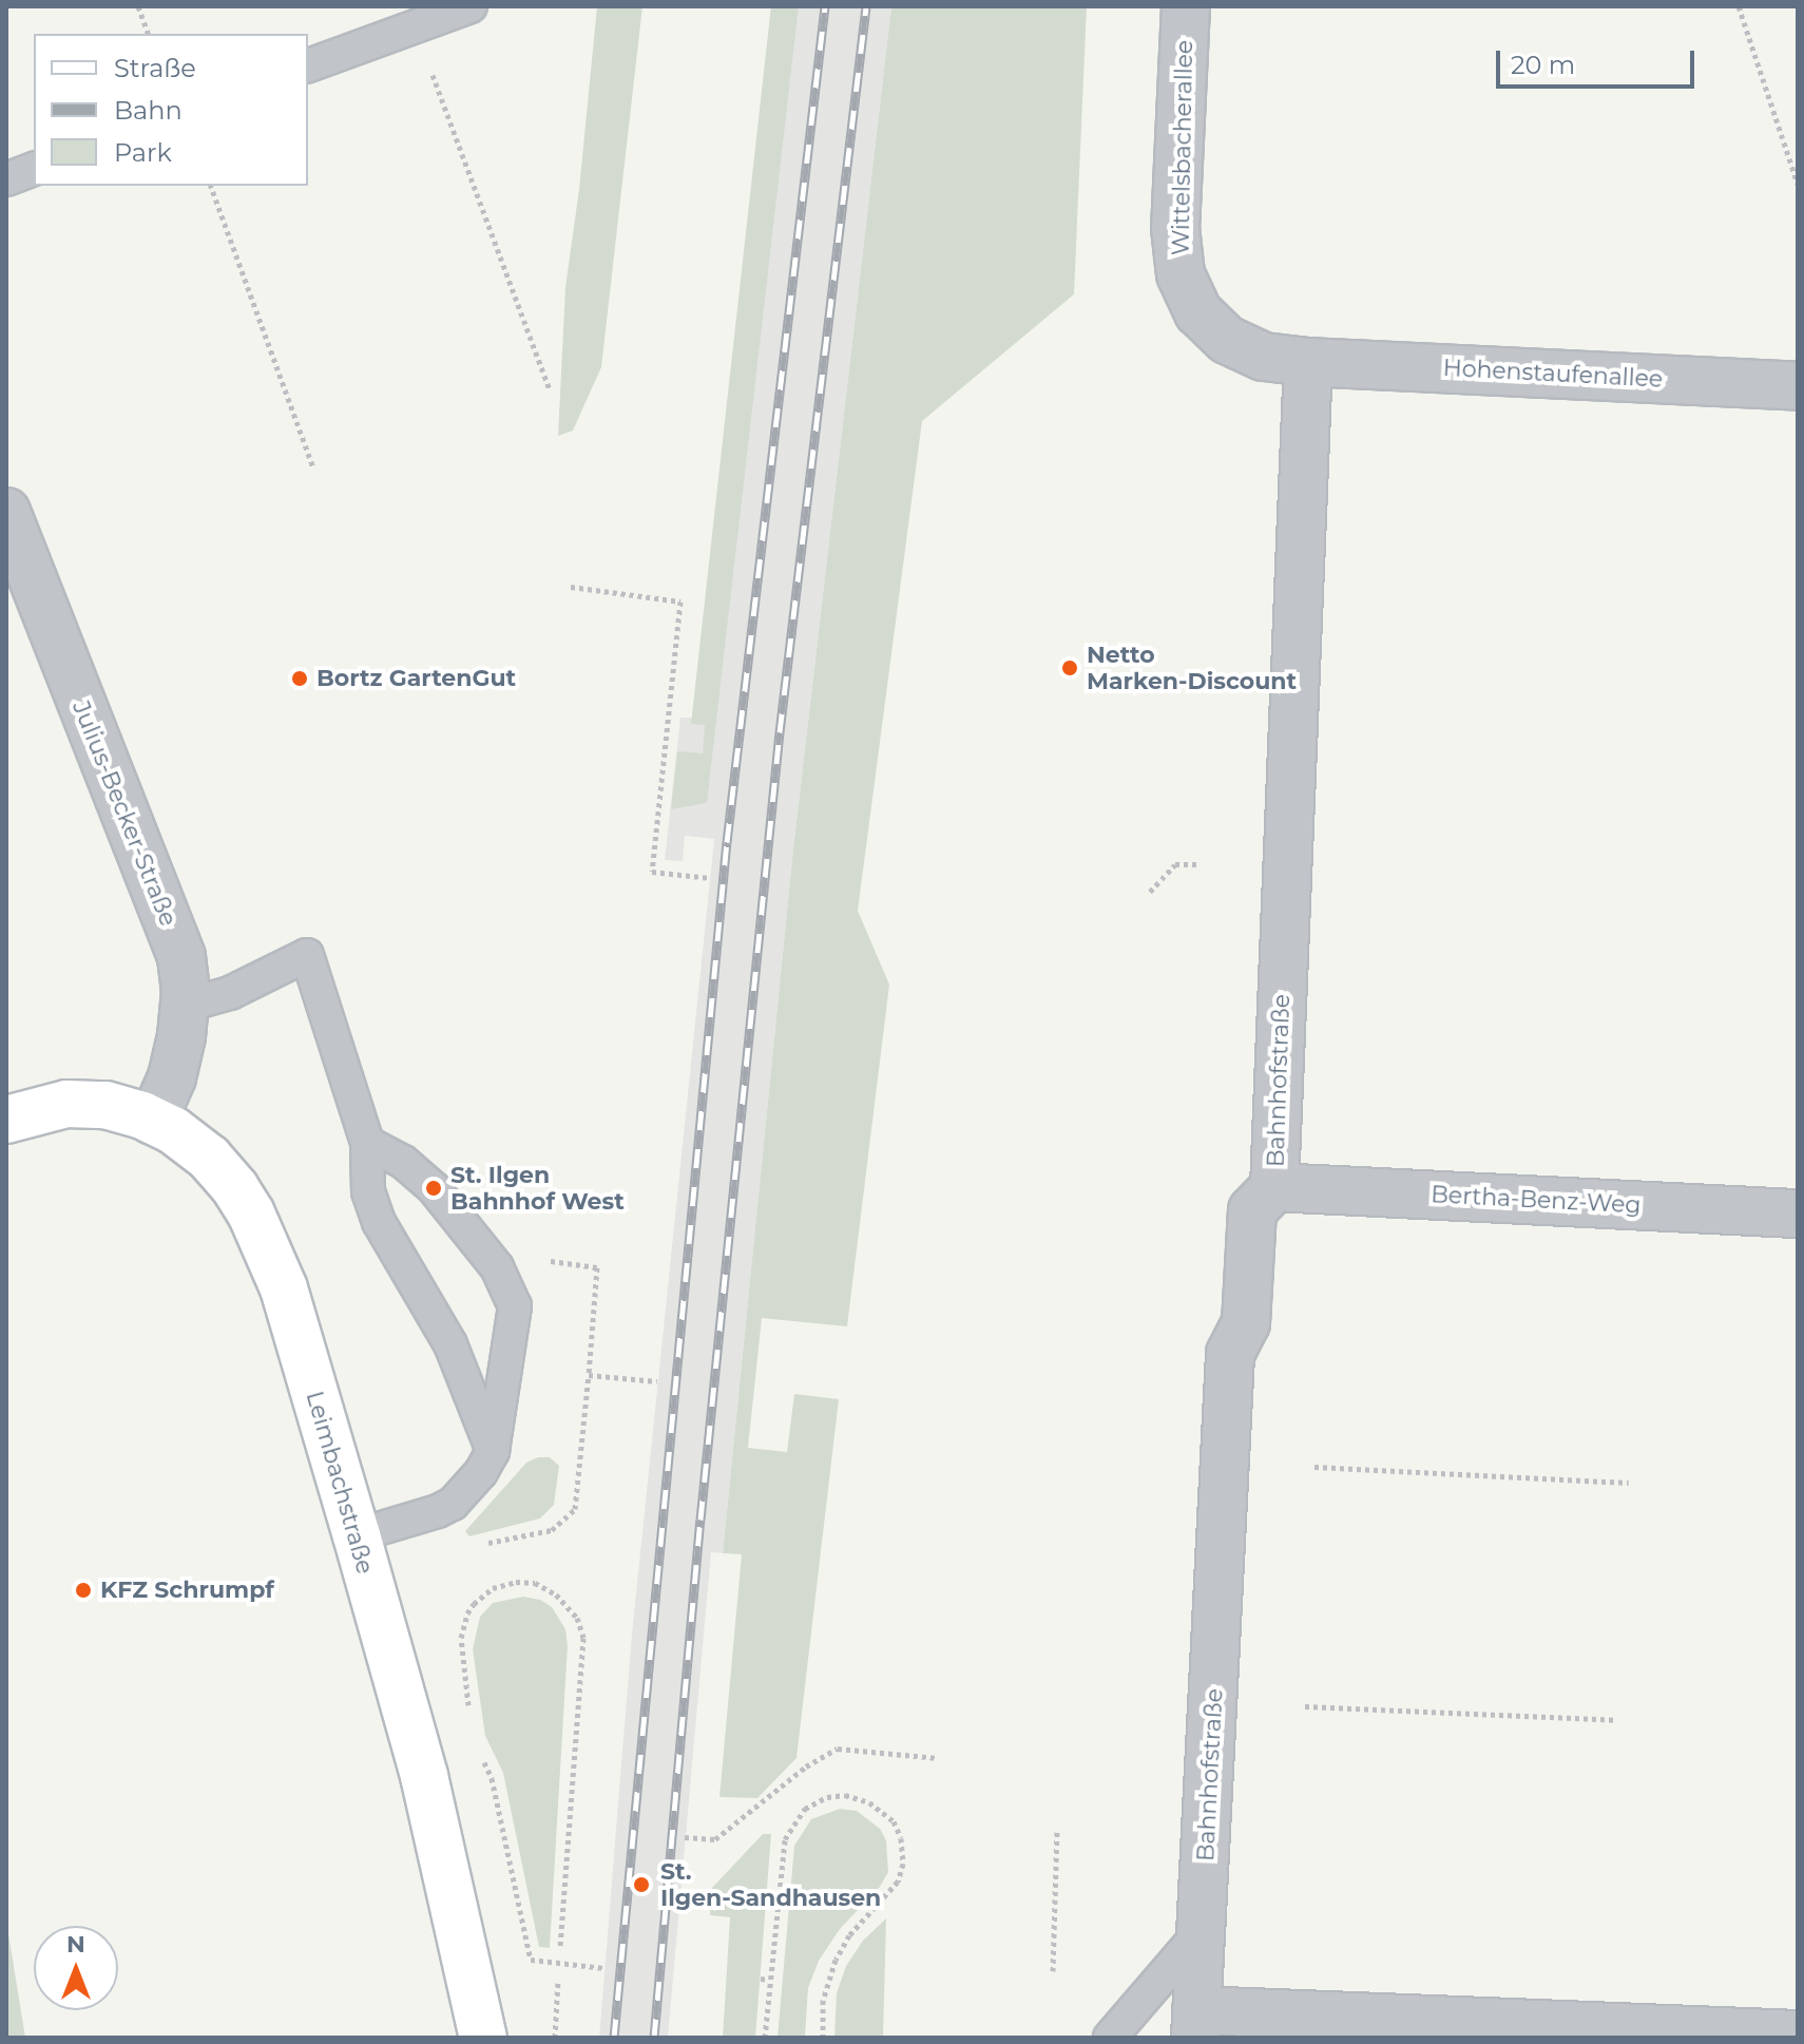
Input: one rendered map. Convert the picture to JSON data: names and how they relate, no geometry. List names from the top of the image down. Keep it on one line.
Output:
{"streets":{"street":["Wittelsbacherallee","Hohenstaufenallee","Julius-Becker-Straße","Bahnhofstraße","Bertha-Benz-Weg","Leimbachstraße"]},"crossings":[["Wittelsbacherallee","Hohenstaufenallee"],["Wittelsbacherallee","Bahnhofstraße"],["Hohenstaufenallee","Bahnhofstraße"],["Julius-Becker-Straße","Leimbachstraße"],["Bahnhofstraße","Bertha-Benz-Weg"]],"places":["Netto Marken-Discount","Bortz GartenGut","St. Ilgen Bahnhof West","KFZ Schrumpf","St. Ilgen-Sandhausen"],"legend":["Straße","Bahn","Park"],"scale_bar":"20 m","north":"top"}
